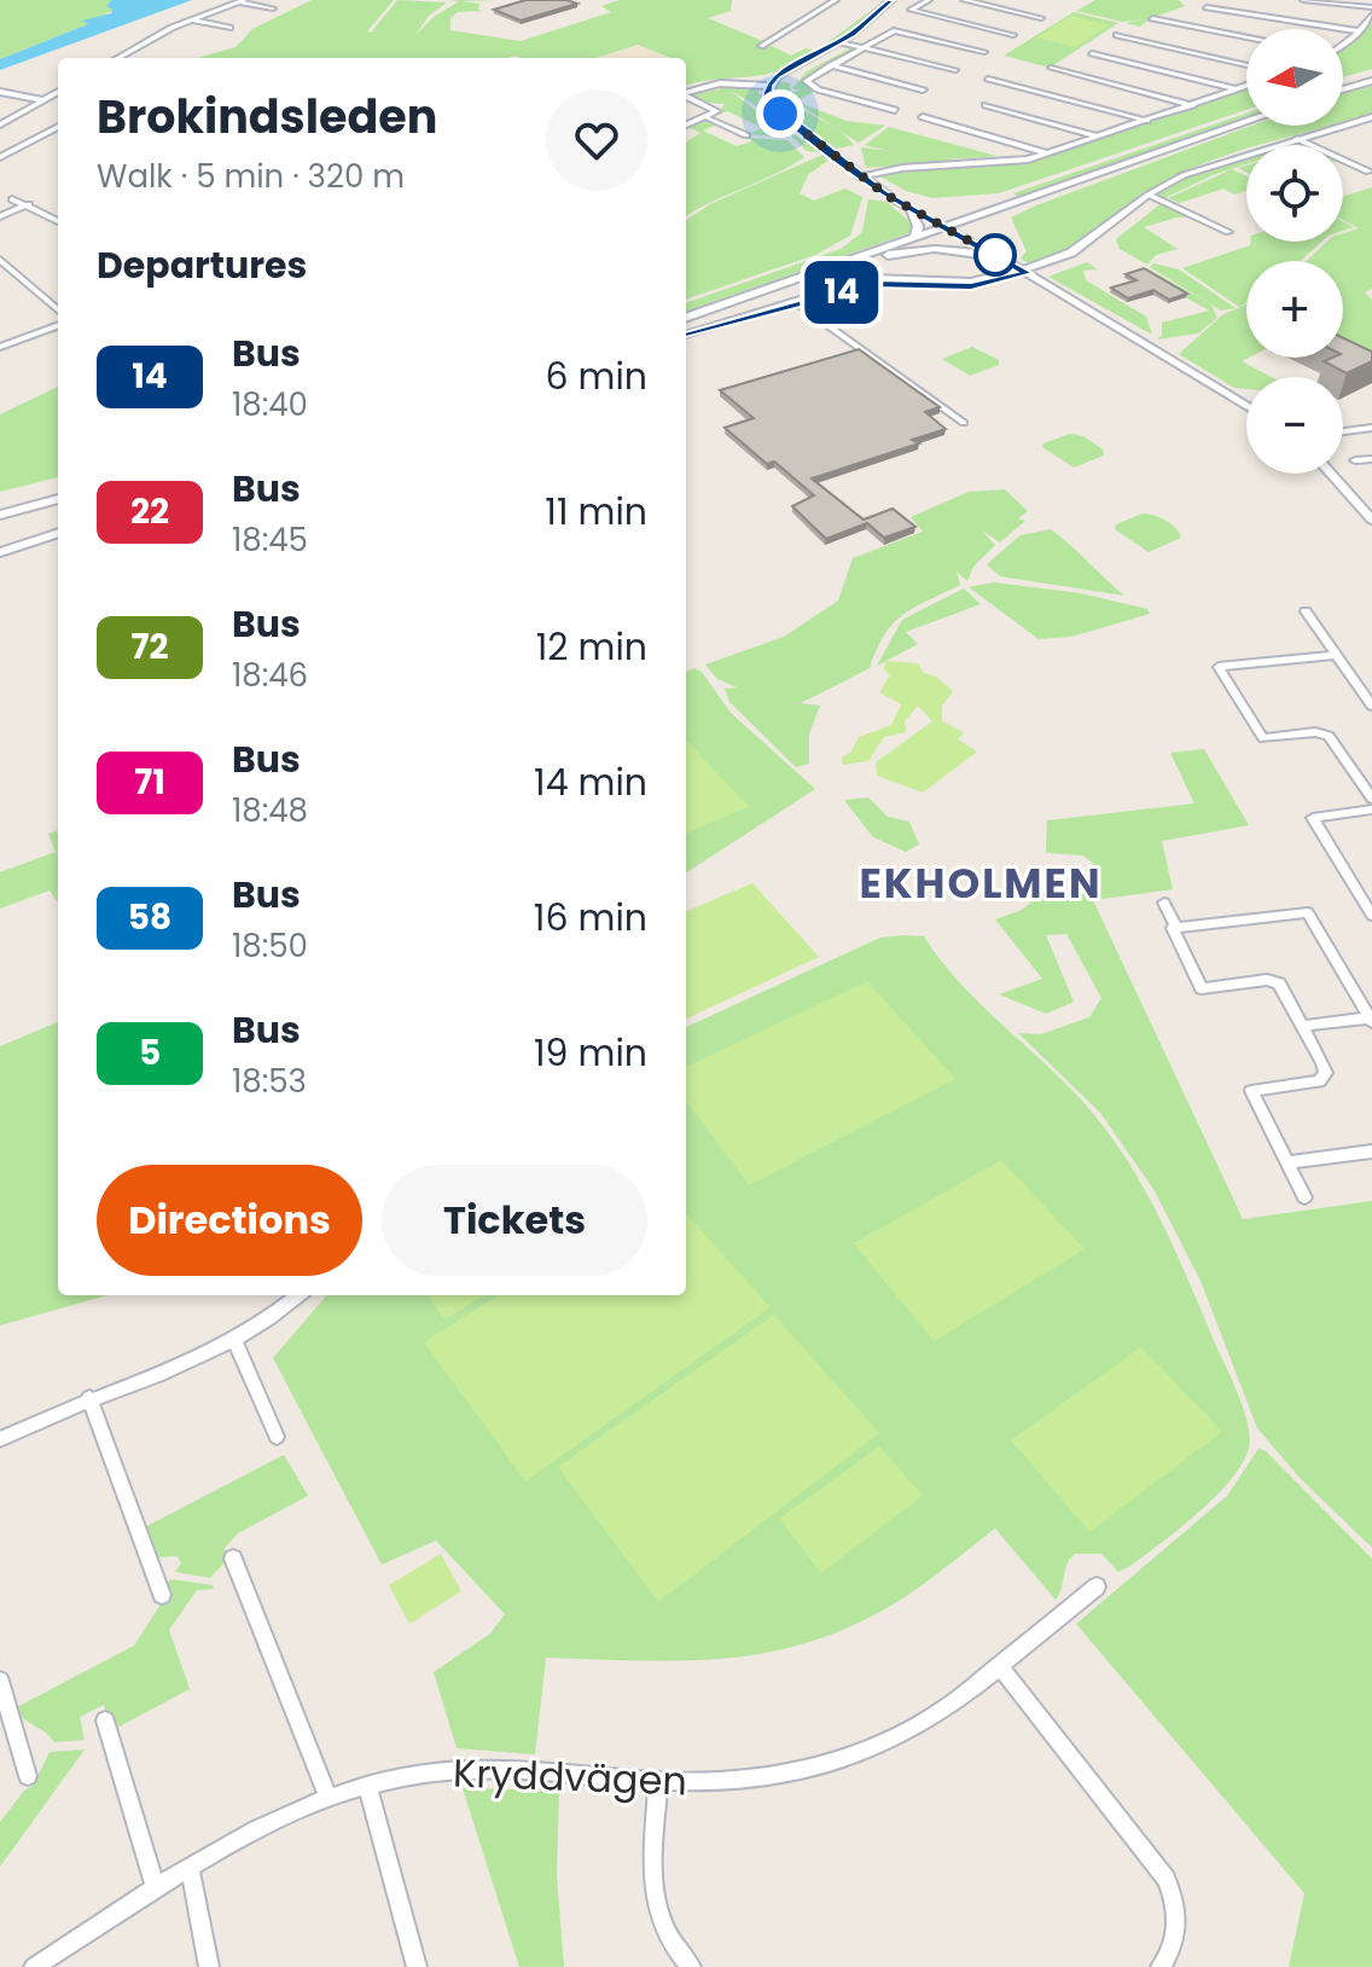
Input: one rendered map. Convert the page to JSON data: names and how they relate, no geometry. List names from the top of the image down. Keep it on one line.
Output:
{"streets":{"street":["Kryddvägen"]},"districts":["EKHOLMEN"],"lines":["bus line 14"],"north":"left","page":{"on_map":"14","map_buttons":["+","−"],"heading":[["Brokindsleden","Walk · 5 min · 320 m"],"Departures"],"list":[{"mark":"14","name":"Bus","note":"18:40","value":"6 min"},{"mark":"22","name":"Bus","note":"18:45","value":"11 min"},{"mark":"72","name":"Bus","note":"18:46","value":"12 min"},{"mark":"71","name":"Bus","note":"18:48","value":"14 min"},{"mark":"58","name":"Bus","note":"18:50","value":"16 min"},{"mark":"5","name":"Bus","note":"18:53","value":"19 min"}],"buttons":["Directions","Tickets"]}}
